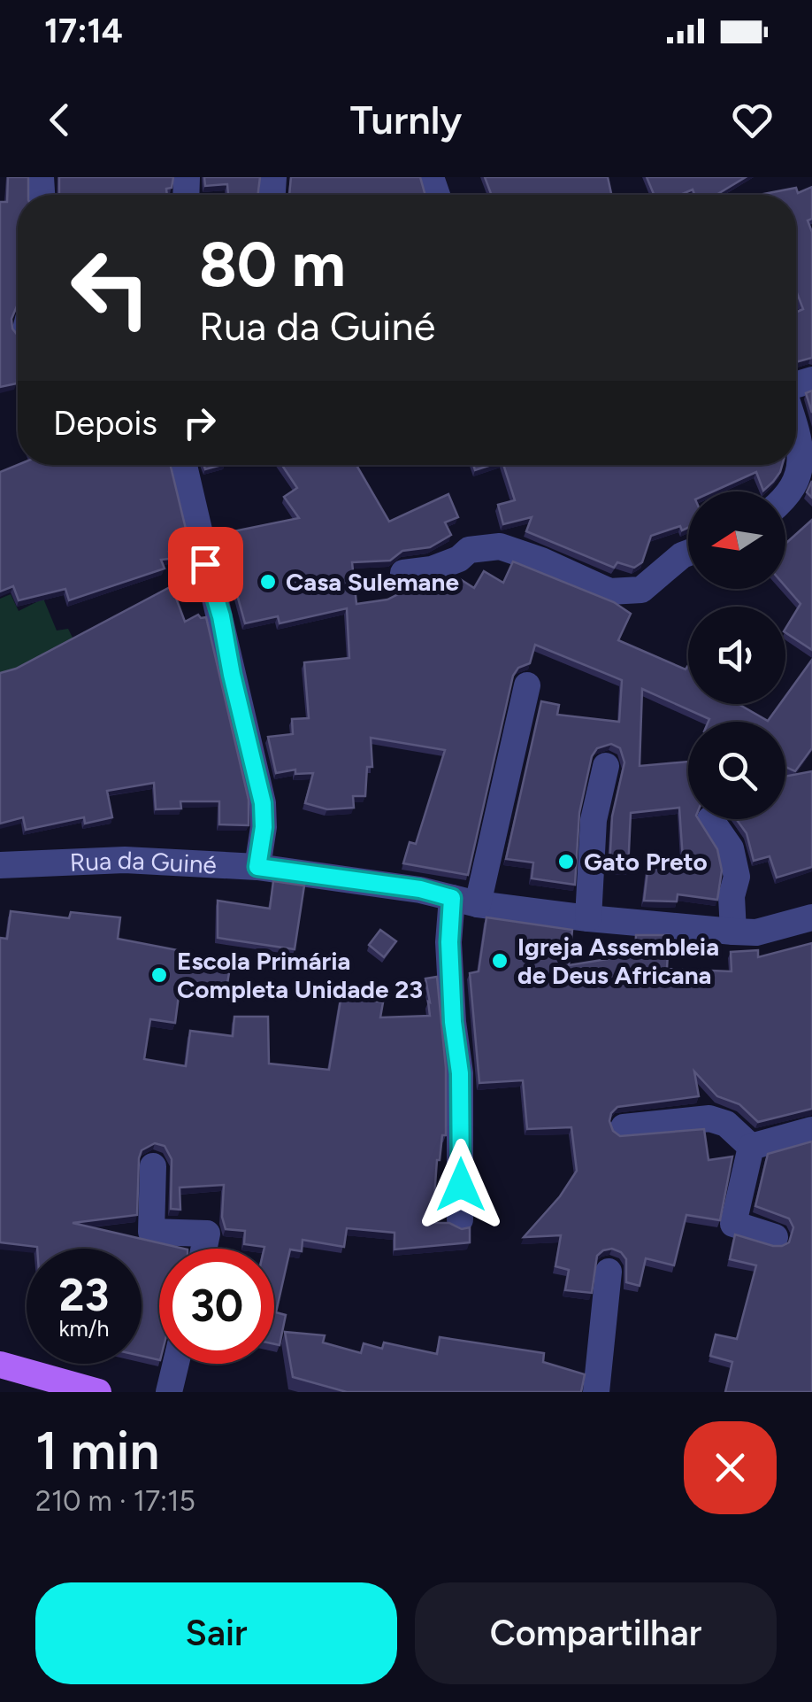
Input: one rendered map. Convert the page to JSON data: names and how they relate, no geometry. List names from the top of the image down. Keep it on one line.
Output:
{"streets":{"street":["Rua da Guiné"]},"places":["Casa Sulemane","Gato Preto","Igreja Assembleia de Deus Africana","Escola Primária Completa Unidade 23"],"north":"left","page":{"status":"17:14","header":"Turnly","turn":["80 m","Rua da Guiné"],"then":"Depois","speed":"23 km/h","limit":"30","heading":["1 min","210 m · 17:15"],"buttons":["Sair","Compartilhar"]}}
